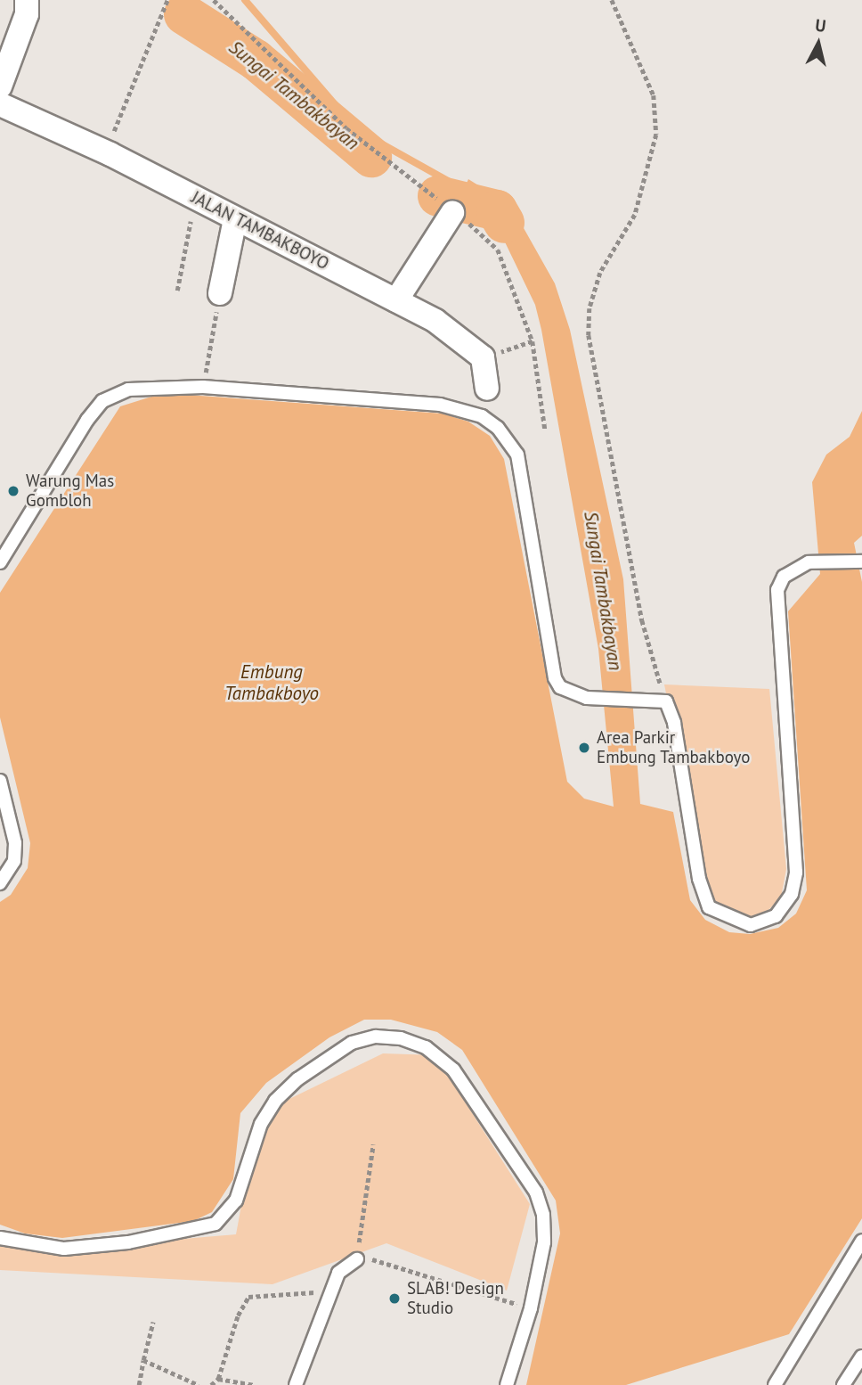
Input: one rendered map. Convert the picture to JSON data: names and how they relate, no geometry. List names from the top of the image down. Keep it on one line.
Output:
{"streets":{"street":["JALAN TAMBAKBOYO"]},"water":["Sungai Tambakbayan","Embung Tambakboyo"],"places":["Warung Mas Gombloh","Area Parkir Embung Tambakboyo","SLAB! Design Studio"],"north":"top"}
